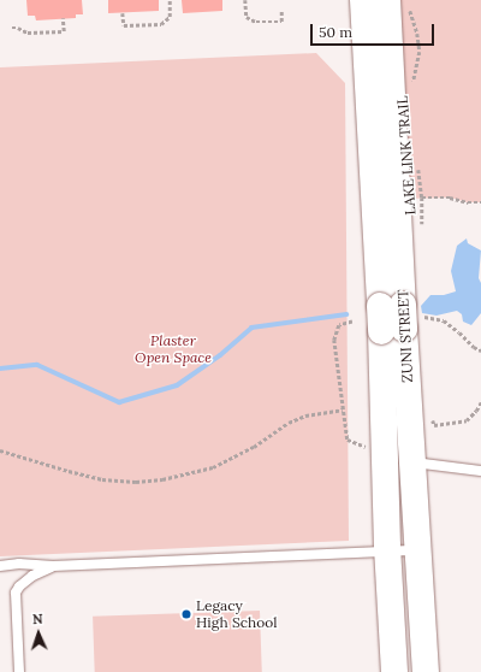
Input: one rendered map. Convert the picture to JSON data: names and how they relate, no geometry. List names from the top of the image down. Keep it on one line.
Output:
{"streets":{"main road":["ZUNI STREET"],"path":["LAKE LINK TRAIL"]},"crossings":[["LAKE LINK TRAIL","ZUNI STREET"]],"parks":["Plaster Open Space"],"places":["Legacy High School"],"scale_bar":"50 m","north":"top"}
